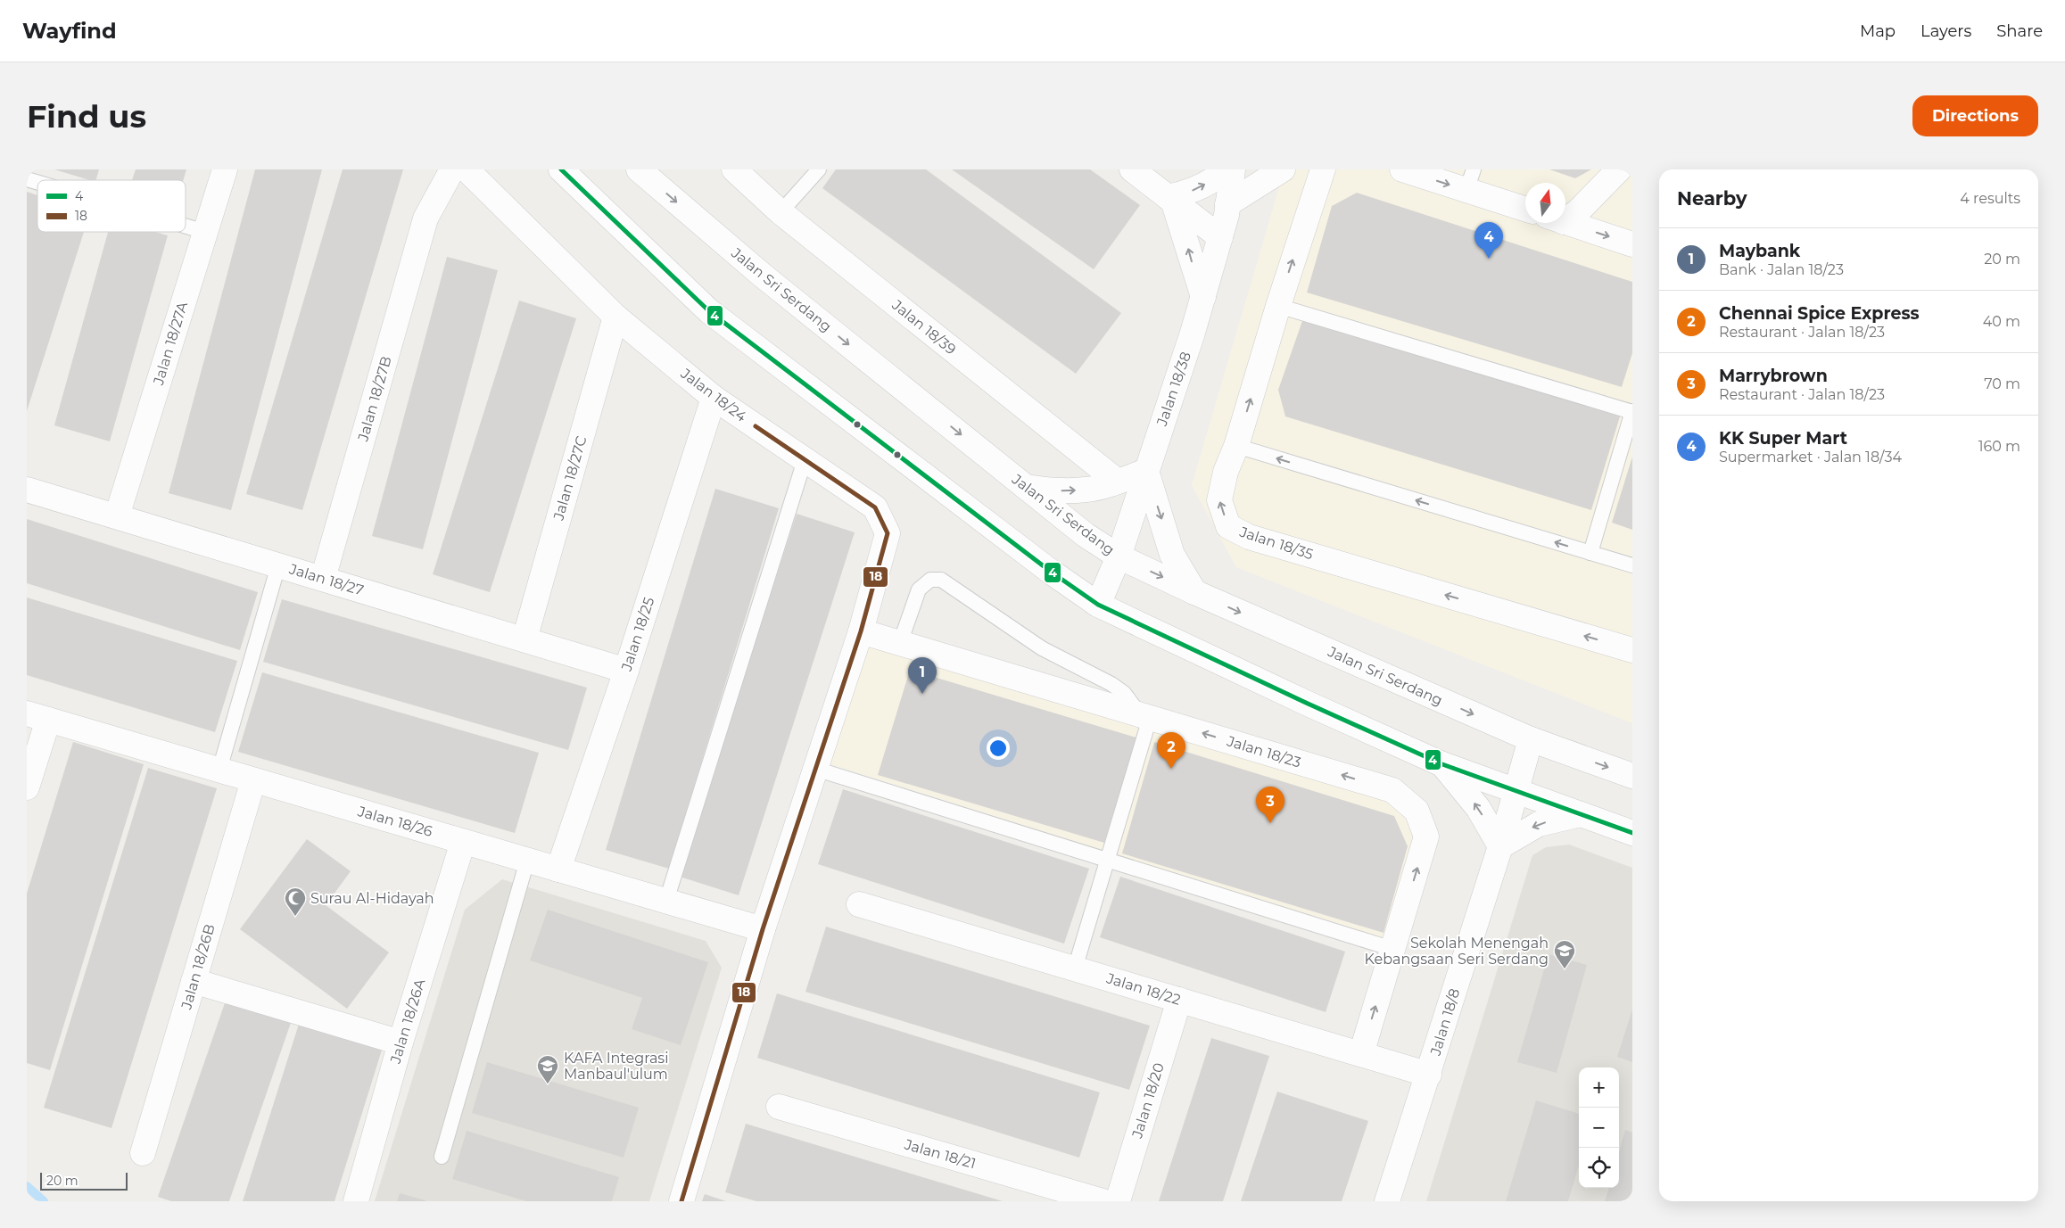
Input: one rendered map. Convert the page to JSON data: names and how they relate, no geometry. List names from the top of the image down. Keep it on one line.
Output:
{"streets":{"street":["Jalan Sri Serdang","Jalan 18/39","Jalan 18/27A","Jalan 18/38","Jalan 18/24","Jalan 18/27B","Jalan 18/27C","Jalan 18/35","Jalan 18/27","Jalan 18/25","Jalan 18/23","Jalan 18/26","Jalan 18/26B","Jalan 18/22","Jalan 18/26A","Jalan 18/8","Jalan 18/20","Jalan 18/21"]},"crossings":[["Jalan Sri Serdang","Jalan 18/38"],["Jalan Sri Serdang","Jalan 18/8"],["Jalan 18/27A","Jalan 18/27"],["Jalan 18/24","Jalan 18/27C"],["Jalan 18/24","Jalan 18/25"],["Jalan 18/24","Jalan 18/23"],["Jalan 18/24","Jalan 18/26"],["Jalan 18/27B","Jalan 18/27"],["Jalan 18/27C","Jalan 18/27"],["Jalan 18/27","Jalan 18/25"],["Jalan 18/25","Jalan 18/26"],["Jalan 18/23","Jalan 18/22"],["Jalan 18/26","Jalan 18/26B"],["Jalan 18/26","Jalan 18/26A"],["Jalan 18/22","Jalan 18/8"],["Jalan 18/22","Jalan 18/20"]],"places":{"mosque":["Surau Al-Hidayah"],"school or university":["Sekolah Menengah Kebangsaan Seri Serdang","KAFA Integrasi Manbaul'ulum"]},"lines":["transit line 4","transit line 18"],"legend":["4","18"],"scale_bar":"20 m","north":"top","page":{"header":"Wayfind","nav":["Map","Layers","Share"],"buttons":"Directions","title":"Find us","heading":["Nearby","4 results"],"pins":["4","1","2","3"],"list":[{"mark":"1","name":"Maybank","note":"Bank · Jalan 18/23","value":"20 m"},{"mark":"2","name":"Chennai Spice Express","note":"Restaurant · Jalan 18/23","value":"40 m"},{"mark":"3","name":"Marrybrown","note":"Restaurant · Jalan 18/23","value":"70 m"},{"mark":"4","name":"KK Super Mart","note":"Supermarket · Jalan 18/34","value":"160 m"}],"map_buttons":["+","−"],"scale":"20 m"}}
